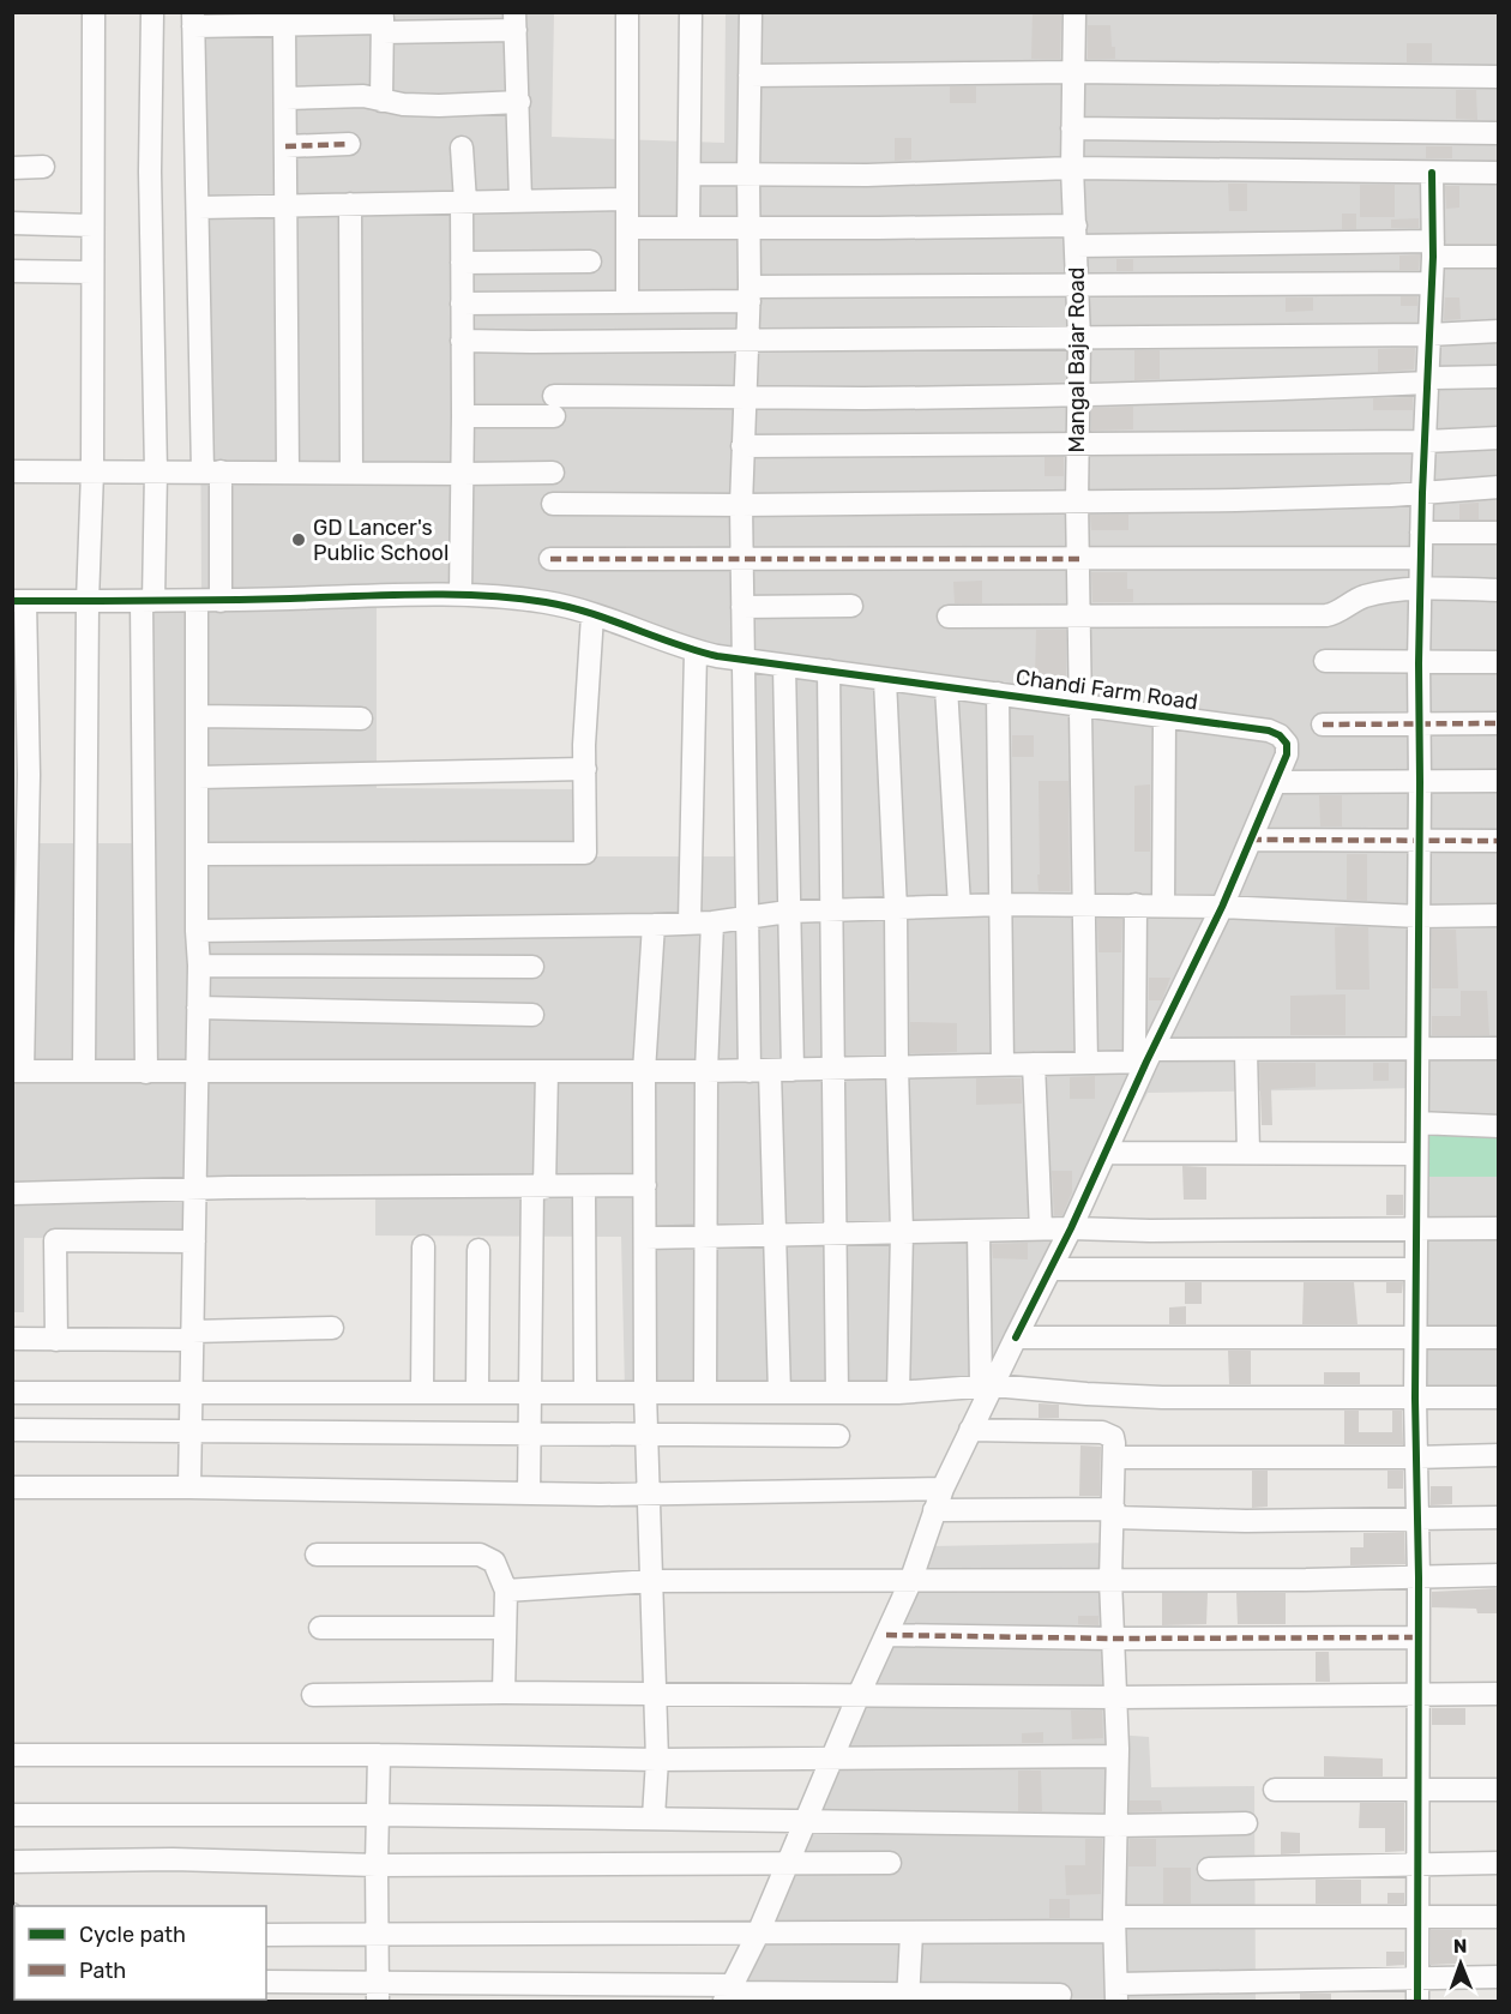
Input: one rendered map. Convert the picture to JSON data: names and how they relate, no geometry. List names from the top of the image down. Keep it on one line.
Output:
{"streets":{"street":["Mangal Bajar Road","Chandi Farm Road"]},"crossings":[["Mangal Bajar Road","Chandi Farm Road"]],"places":["GD Lancer's Public School"],"legend":["Cycle path","Path"],"north":"top"}
